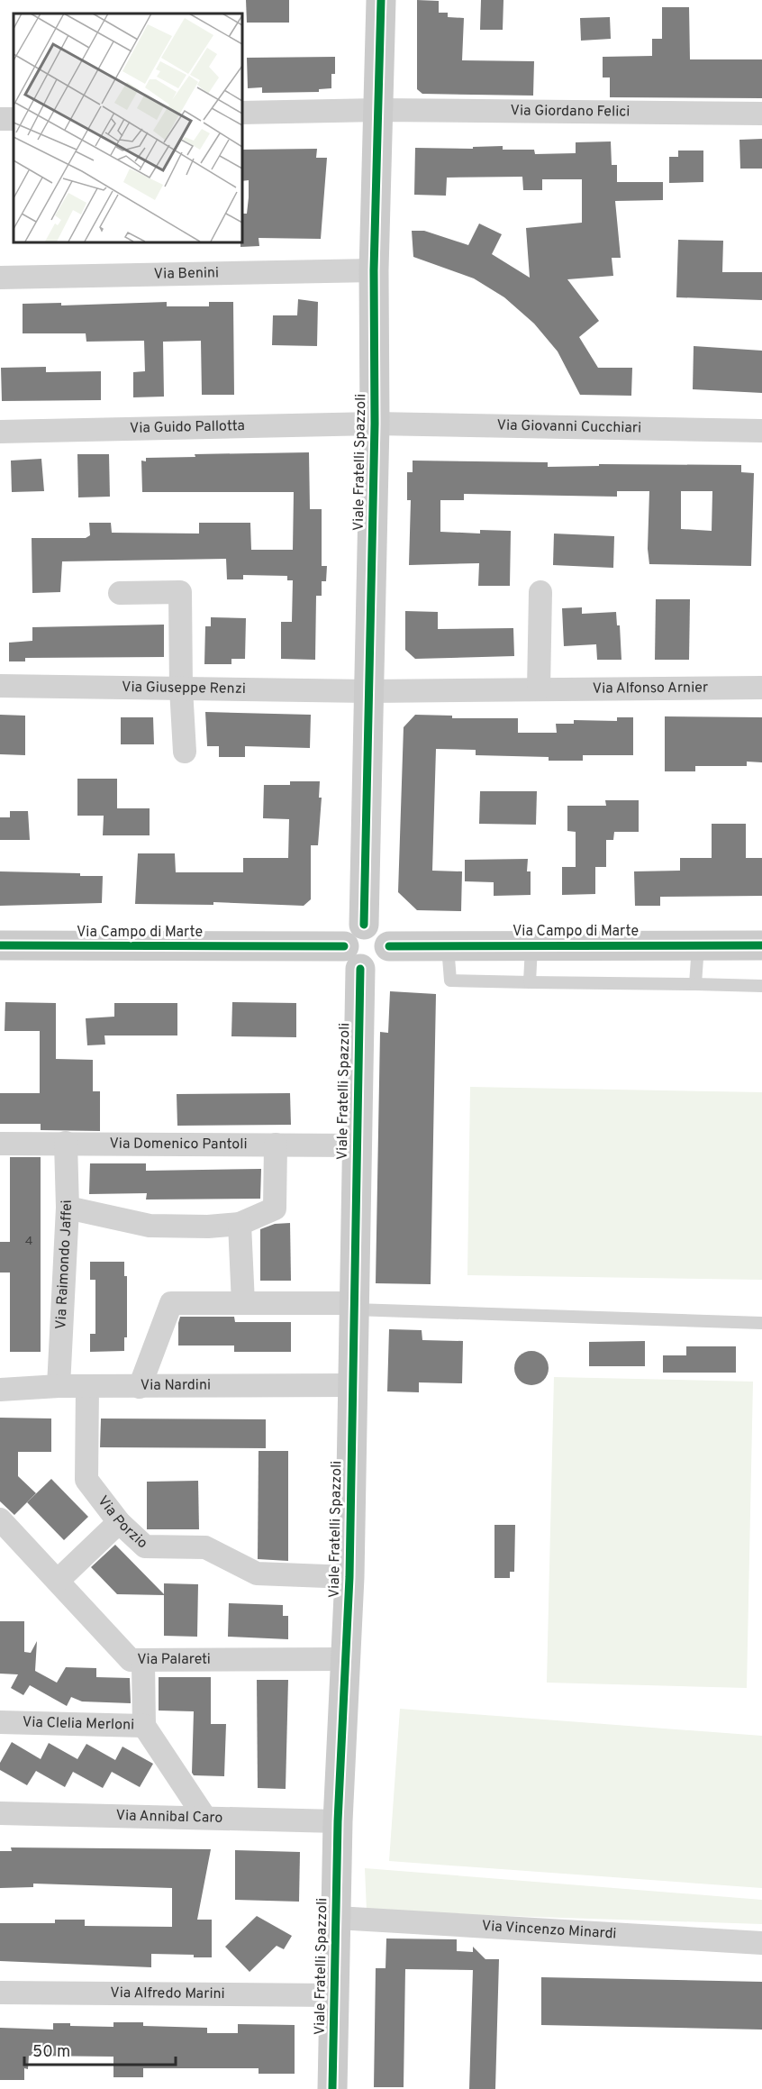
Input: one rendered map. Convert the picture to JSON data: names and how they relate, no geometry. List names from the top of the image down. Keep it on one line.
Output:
{"streets":{"street":["Via Giordano Felici","Via Benini","Via Giovanni Cucchiari","Via Guido Pallotta","Viale Fratelli Spazzoli","Via Giuseppe Renzi","Via Alfonso Arnier","Via Campo di Marte","Via Domenico Pantoli","Via Raimondo Jaffei","Via Nardini","Via Porzio","Via Palareti","Via Clelia Merloni","Via Annibal Caro","Via Vincenzo Minardi","Via Alfredo Marini"]},"crossings":[["Via Giordano Felici","Viale Fratelli Spazzoli"],["Via Benini","Viale Fratelli Spazzoli"],["Via Giovanni Cucchiari","Via Guido Pallotta"],["Via Giovanni Cucchiari","Viale Fratelli Spazzoli"],["Via Guido Pallotta","Viale Fratelli Spazzoli"],["Viale Fratelli Spazzoli","Via Giuseppe Renzi"],["Viale Fratelli Spazzoli","Via Alfonso Arnier"],["Viale Fratelli Spazzoli","Via Campo di Marte"],["Viale Fratelli Spazzoli","Via Domenico Pantoli"],["Viale Fratelli Spazzoli","Via Nardini"],["Viale Fratelli Spazzoli","Via Porzio"],["Viale Fratelli Spazzoli","Via Palareti"],["Viale Fratelli Spazzoli","Via Annibal Caro"],["Viale Fratelli Spazzoli","Via Vincenzo Minardi"],["Viale Fratelli Spazzoli","Via Alfredo Marini"],["Via Giuseppe Renzi","Via Alfonso Arnier"],["Via Domenico Pantoli","Via Raimondo Jaffei"],["Via Raimondo Jaffei","Via Nardini"],["Via Nardini","Via Porzio"],["Via Clelia Merloni","Via Annibal Caro"]],"house_numbers":["4"],"scale_bar":"50 m"}
